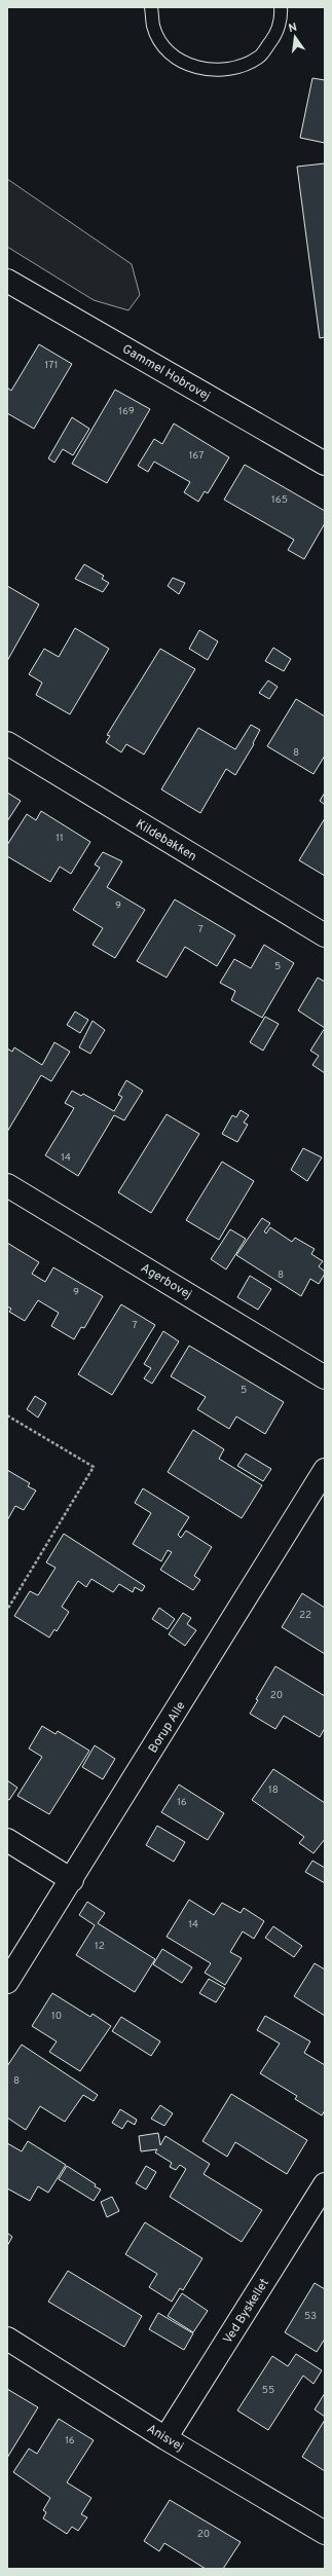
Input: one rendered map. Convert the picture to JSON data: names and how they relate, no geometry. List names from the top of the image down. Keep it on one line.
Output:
{"streets":{"street":["Gammel Hobrovej","Kildebakken","Agerbovej","Borup Alle","Ved Byskellet","Anisvej"]},"crossings":[["Ved Byskellet","Anisvej"]],"house_numbers":["171","169","167","165","8","11","9","7","5","14","8","9","7","5","22","20","18","16","14","12","10","8","53","55","16","20"],"north":"top"}
